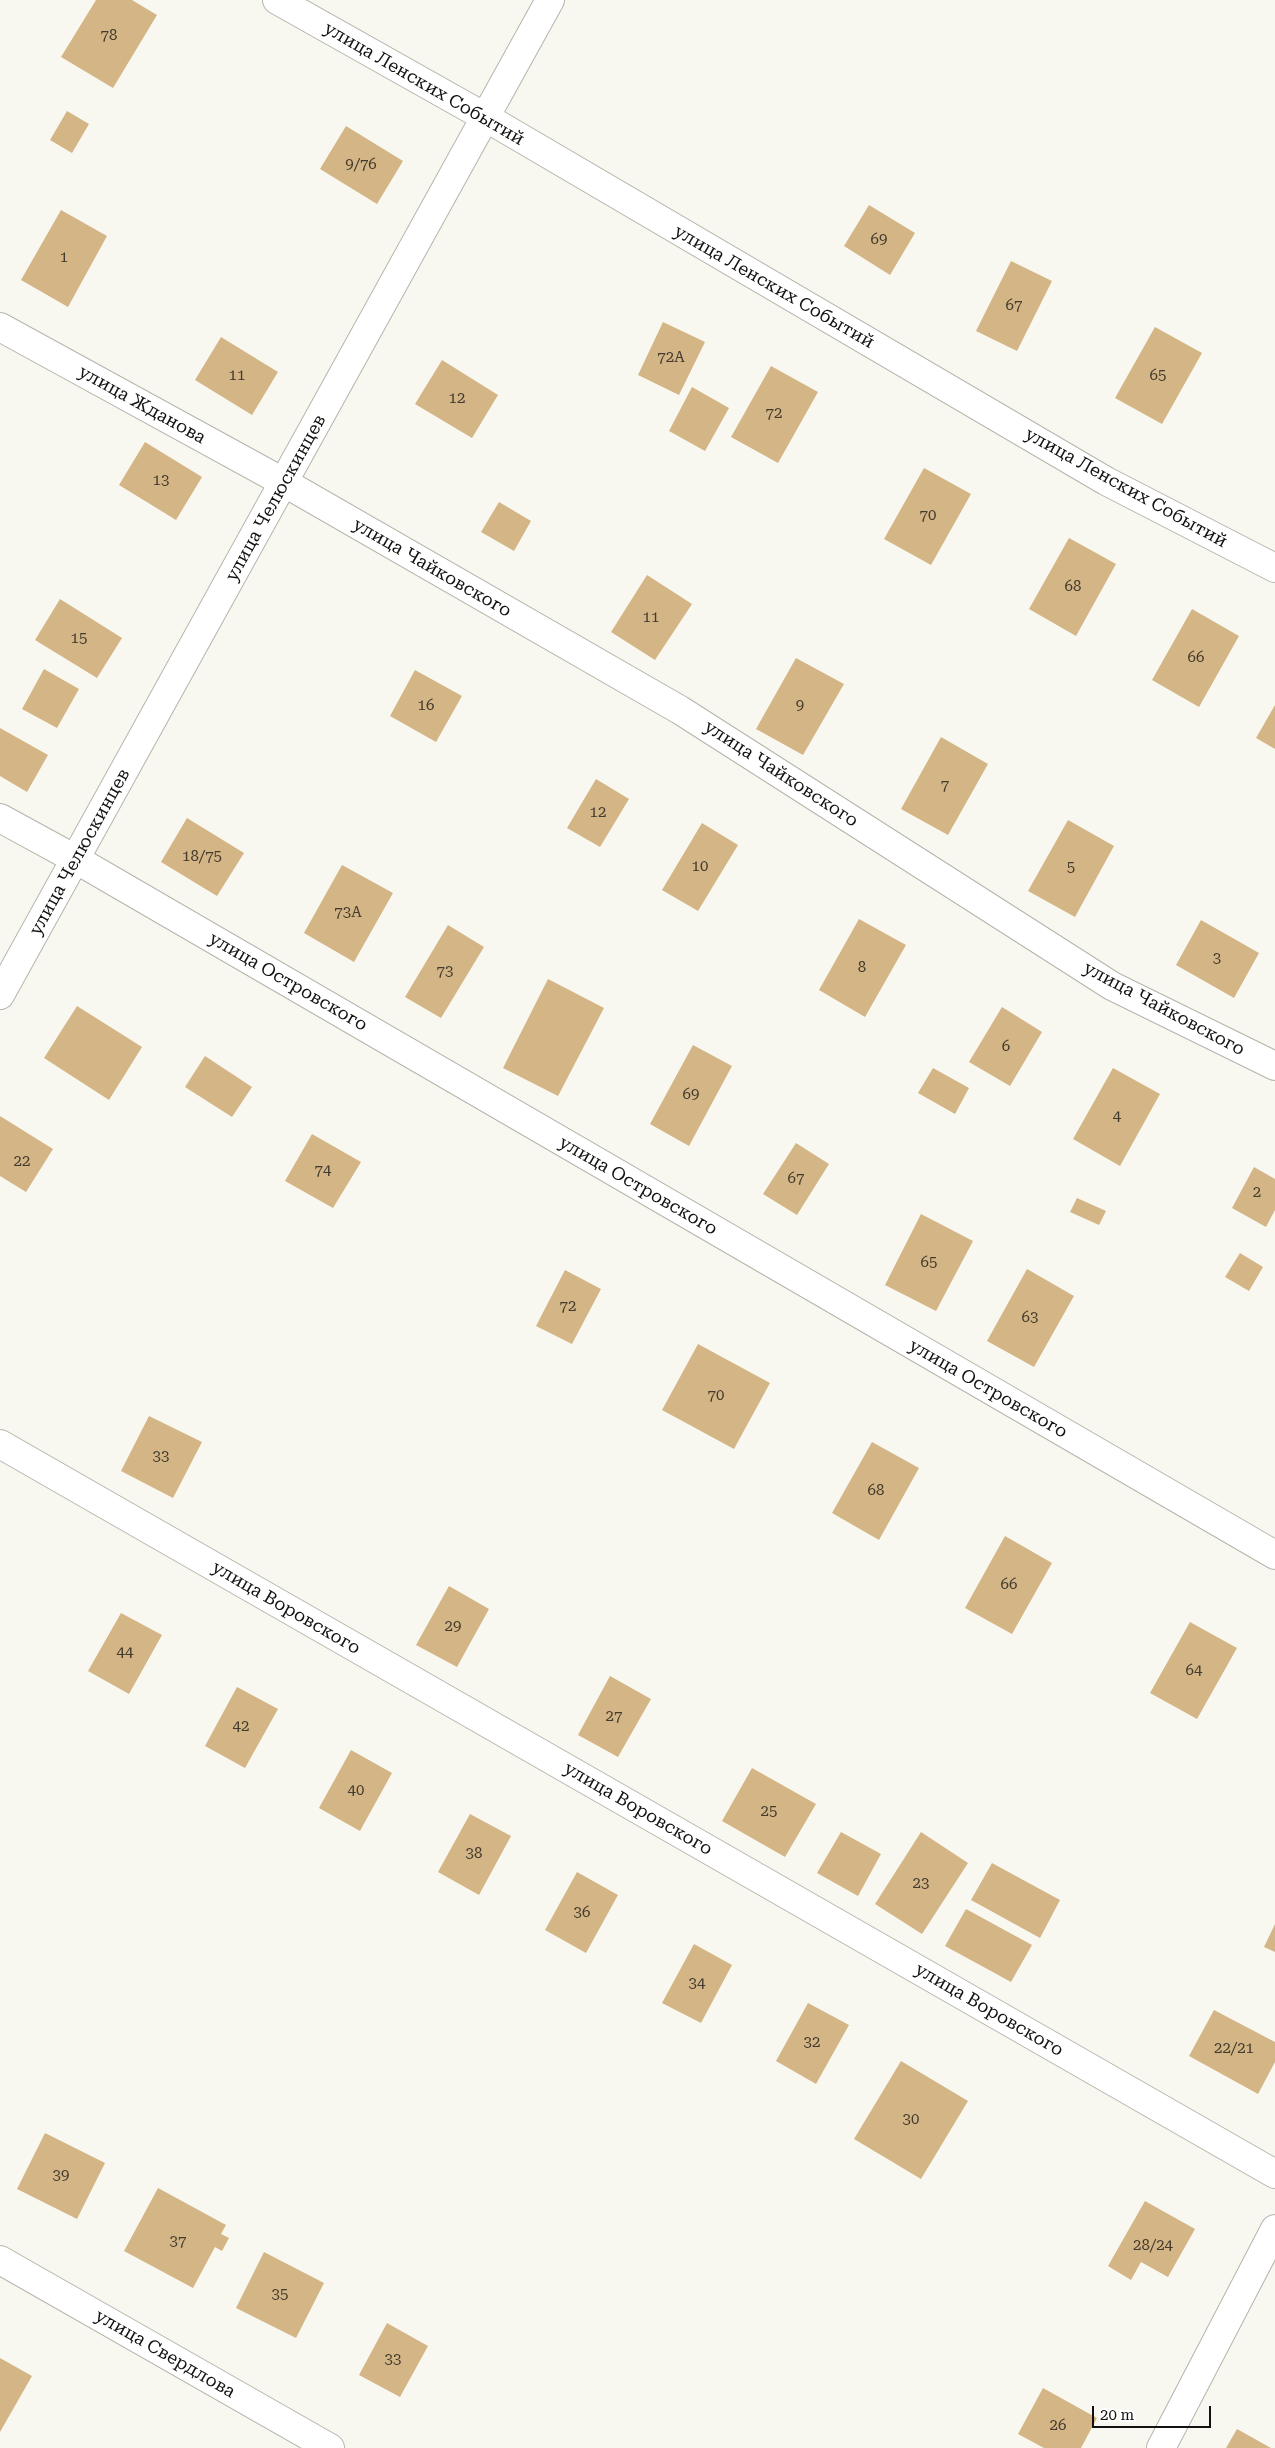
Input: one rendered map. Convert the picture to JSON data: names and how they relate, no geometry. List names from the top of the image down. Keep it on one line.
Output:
{"streets":{"street":["улица Ленских Событий","улица Жданова","улица Челюскинцев","улица Чайковского","улица Островского","улица Воровского","улица Свердлова"]},"crossings":[["улица Ленских Событий","улица Челюскинцев"],["улица Жданова","улица Челюскинцев"],["улица Жданова","улица Чайковского"],["улица Челюскинцев","улица Чайковского"],["улица Челюскинцев","улица Островского"]],"house_numbers":["78","9/76","69","1","67","72А","11","65","12","72","13","70","68","11","15","66","16","9","7","12","18/75","10","5","73А","3","8","73","6","69","4","22","74","67","2","65","72","63","70","33","68","66","29","44","64","27","42","40","25","38","23","36","34","32","22/21","30","39","37","28/24","35","33","26"],"scale_bar":"20 m"}
